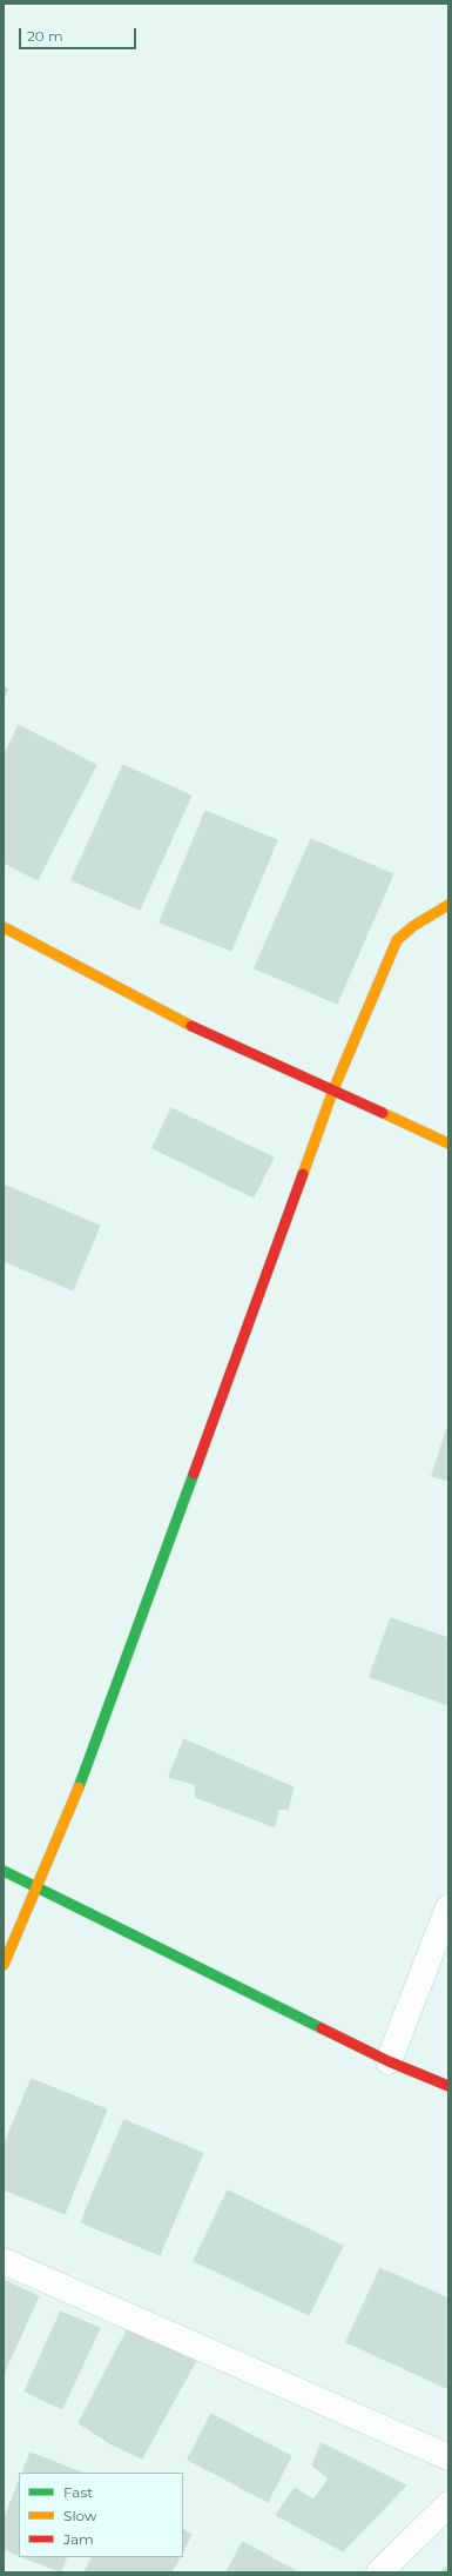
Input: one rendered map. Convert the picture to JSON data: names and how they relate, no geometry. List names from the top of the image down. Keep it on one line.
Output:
{"legend":["Fast","Slow","Jam"],"scale_bar":"20 m"}
